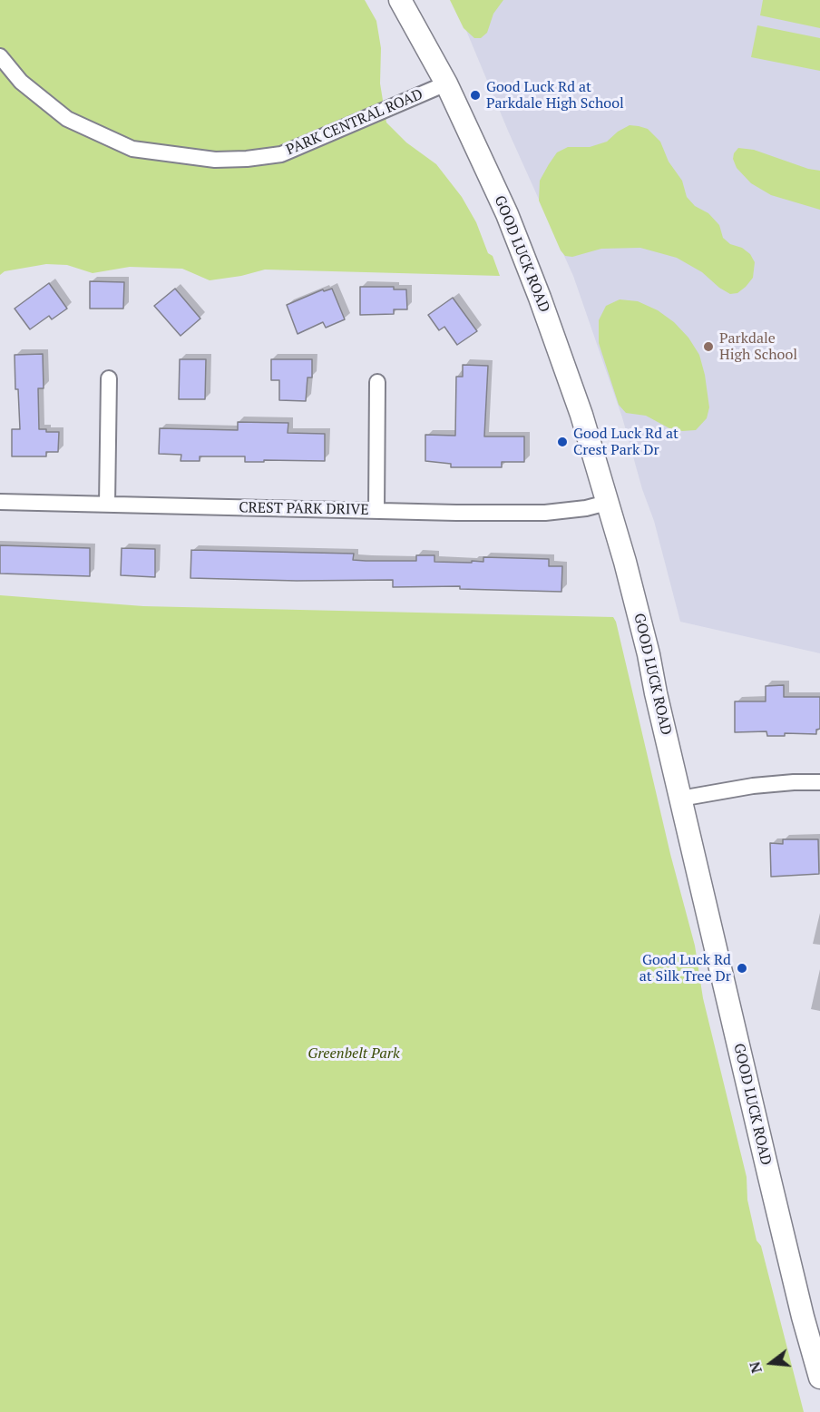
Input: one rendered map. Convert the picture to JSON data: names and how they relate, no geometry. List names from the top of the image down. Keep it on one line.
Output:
{"streets":{"main road":["GOOD LUCK ROAD"],"street":["PARK CENTRAL ROAD","CREST PARK DRIVE"]},"crossings":[["PARK CENTRAL ROAD","GOOD LUCK ROAD"],["GOOD LUCK ROAD","CREST PARK DRIVE"]],"parks":["Greenbelt Park"],"places":["Good Luck Rd at Parkdale High School","Parkdale High School","Good Luck Rd at Crest Park Dr","Good Luck Rd at Silk Tree Dr"],"north":"left"}
